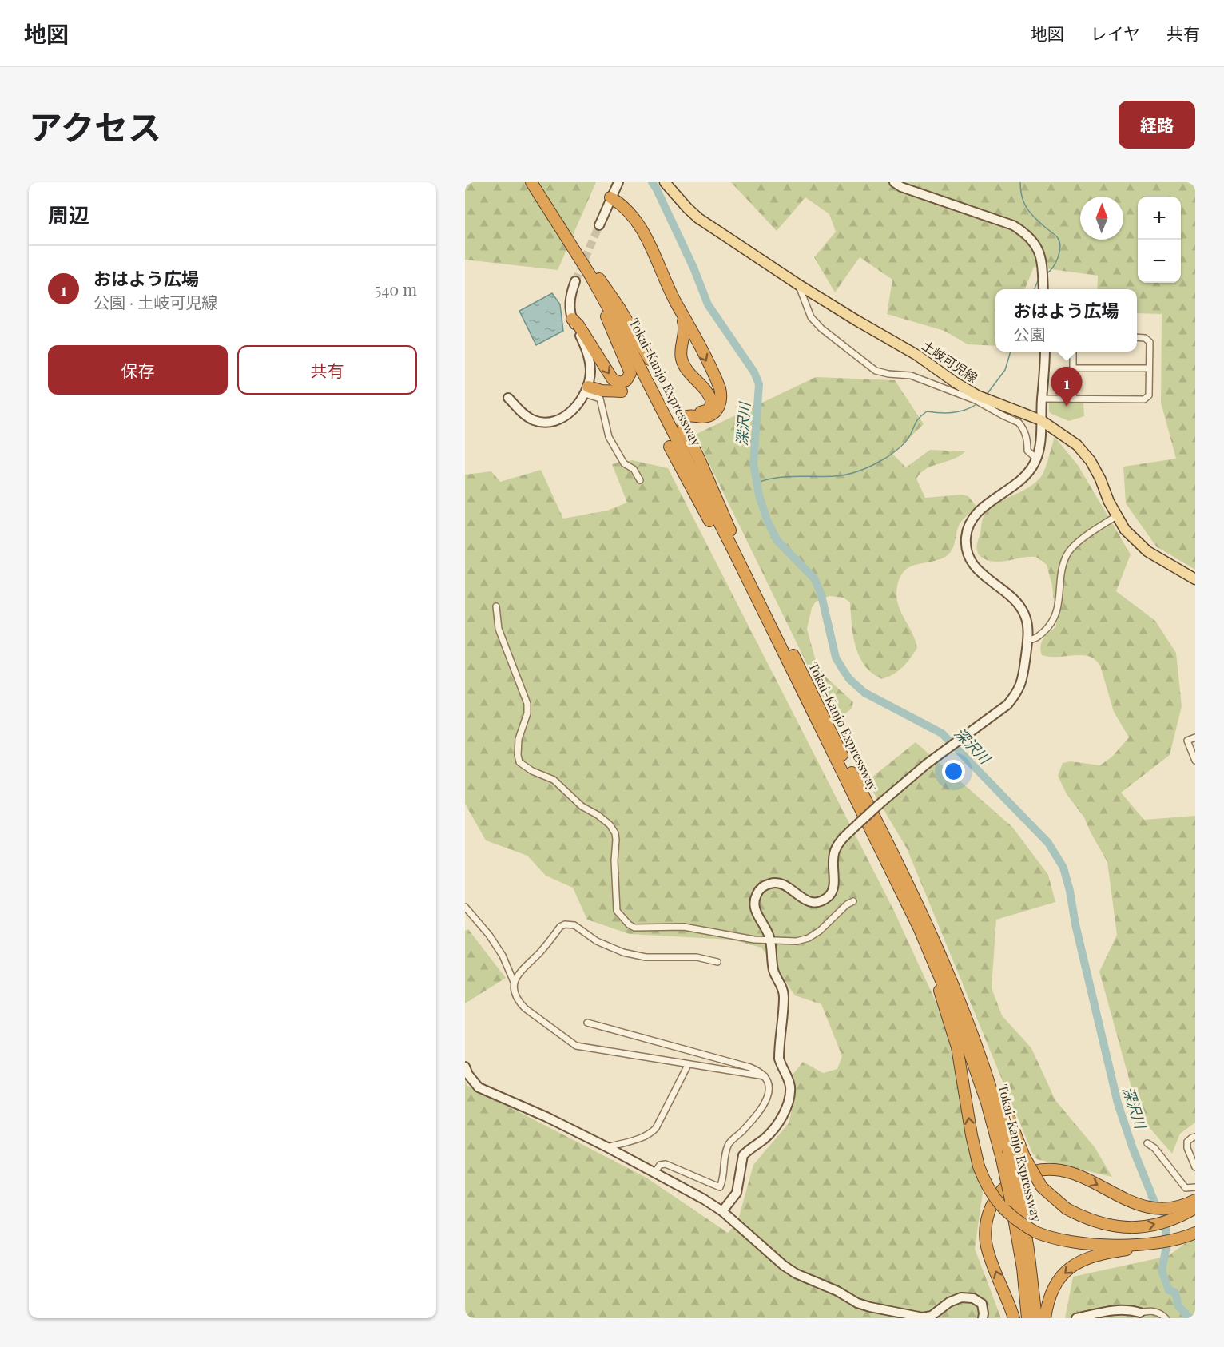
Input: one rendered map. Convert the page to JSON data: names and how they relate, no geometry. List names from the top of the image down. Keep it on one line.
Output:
{"streets":{"highway":["Tokai-Kanjo Expressway"],"main road":["土岐可児線"]},"water":["深沢川"],"north":"top","page":{"header":"地図","nav":["地図","レイヤ","共有"],"title":"アクセス","buttons":["経路",["保存","共有"]],"heading":"周辺","map_buttons":["+","−"],"list":[{"mark":"1","name":"おはよう広場","note":"公園 · 土岐可児線","value":"540 m"}],"popup":["おはよう広場","公園"],"pins":"1"}}
